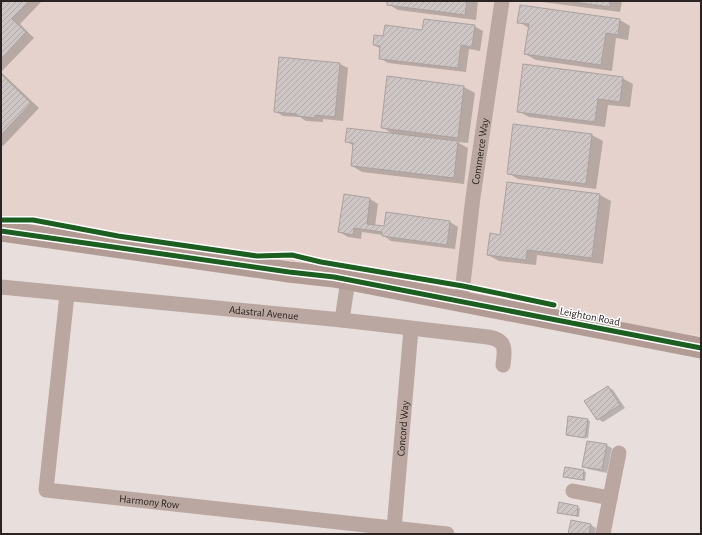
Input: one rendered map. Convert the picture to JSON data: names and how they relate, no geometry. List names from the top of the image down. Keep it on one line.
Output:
{"streets":{"street":["Commerce Way","Adastral Avenue","Leighton Road","Concord Way","Harmony Row"]},"crossings":[["Commerce Way","Leighton Road"],["Adastral Avenue","Concord Way"],["Adastral Avenue","Harmony Row"],["Concord Way","Harmony Row"]]}
